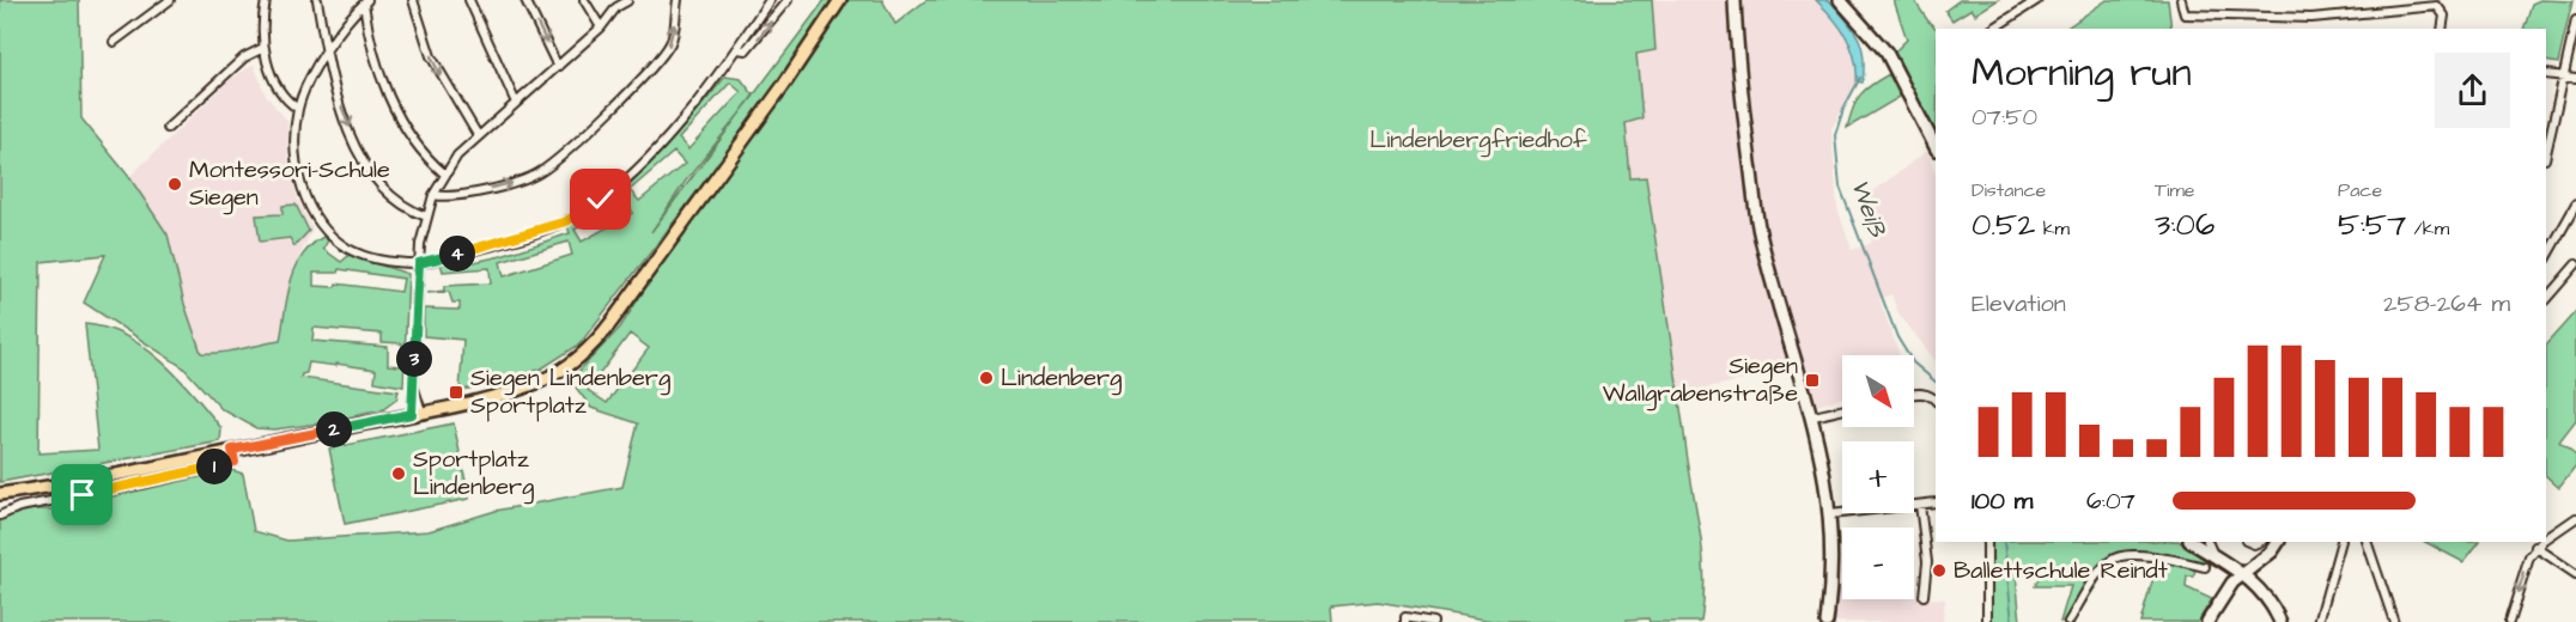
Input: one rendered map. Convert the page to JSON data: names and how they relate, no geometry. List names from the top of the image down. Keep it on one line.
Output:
{"water":["Weiß"],"parks":["Lindenbergfriedhof"],"places":{"other":["Montessori-Schule Siegen","Lindenberg","Sportplatz Lindenberg","Ballettschule Reindt"],"transit":["Siegen Wallgrabenstraße","Siegen Lindenberg Sportplatz"]},"north":"bottom right","page":{"heading":["Morning run","07:50"],"stats":[["Distance","0.52 km"],["Time","3:06"],["Pace","5:57 /km"]],"pins":["4","3","2","1"],"chart":["Elevation","258–264 m"],"map_buttons":["+","−"],"list":[{"name":"100 m","note":"6:07"}]}}
